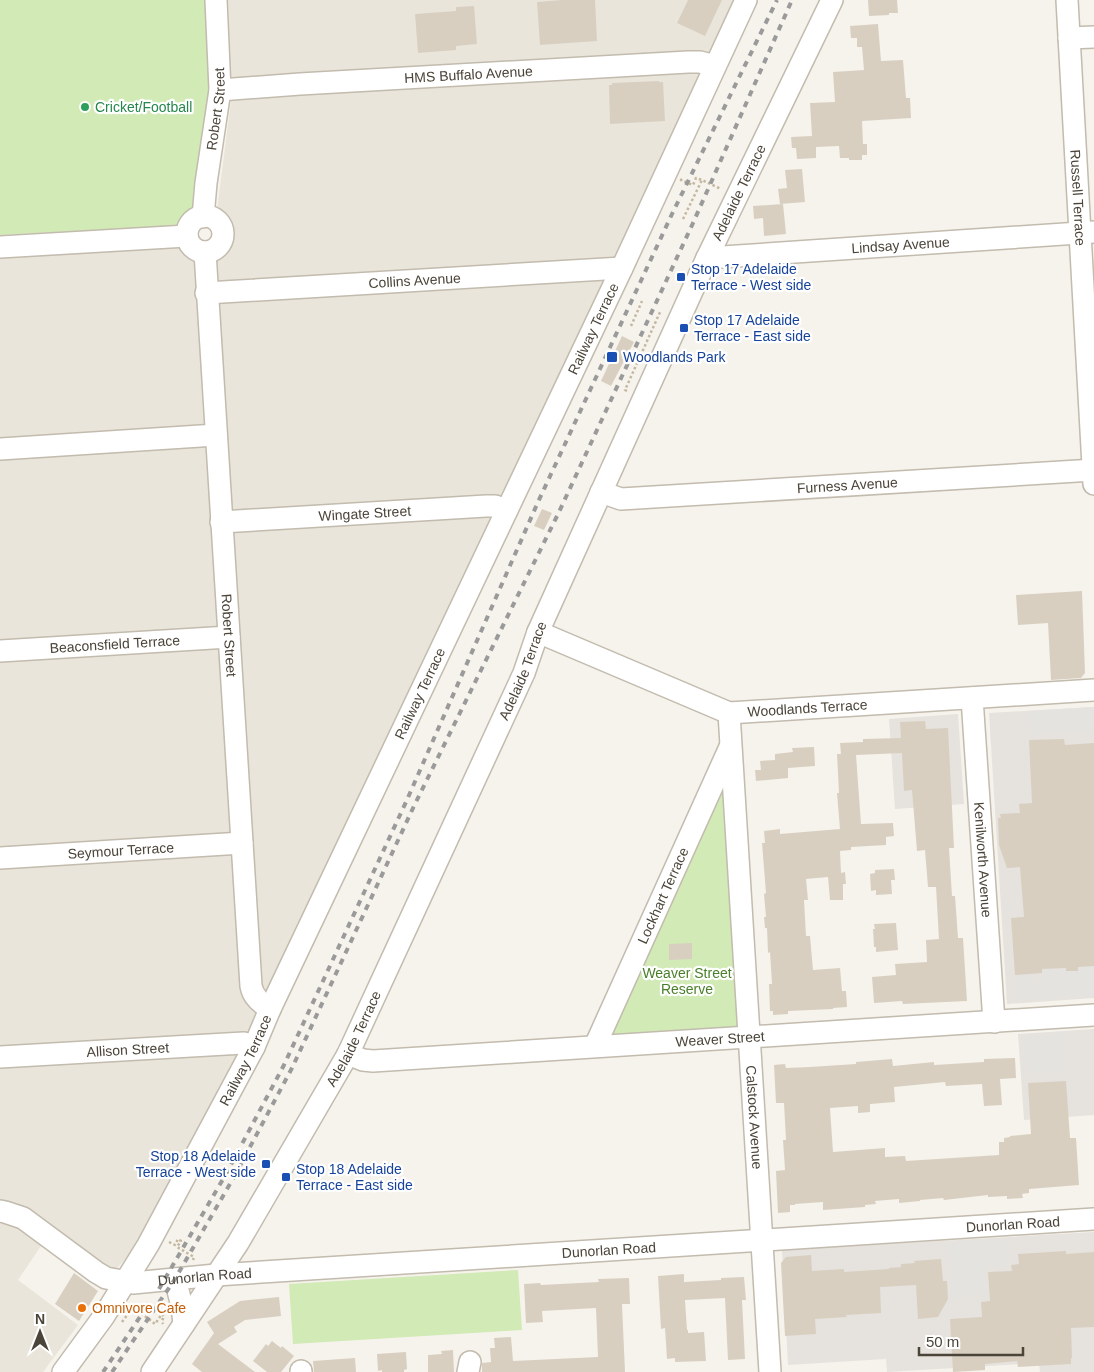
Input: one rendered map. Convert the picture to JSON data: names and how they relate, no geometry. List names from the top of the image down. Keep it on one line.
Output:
{"streets":{"street":["HMS Buffalo Avenue","Robert Street","Adelaide Terrace","Russell Terrace","Lindsay Avenue","Collins Avenue","Railway Terrace","Furness Avenue","Wingate Street","Beaconsfield Terrace","Woodlands Terrace","Seymour Terrace","Kenilworth Avenue","Lockhart Terrace","Weaver Street","Allison Street","Calstock Avenue","Dunorlan Road"]},"crossings":[["HMS Buffalo Avenue","Robert Street"],["HMS Buffalo Avenue","Railway Terrace"],["Robert Street","Collins Avenue"],["Robert Street","Railway Terrace"],["Robert Street","Wingate Street"],["Robert Street","Beaconsfield Terrace"],["Robert Street","Seymour Terrace"],["Adelaide Terrace","Lindsay Avenue"],["Adelaide Terrace","Furness Avenue"],["Adelaide Terrace","Woodlands Terrace"],["Adelaide Terrace","Weaver Street"],["Adelaide Terrace","Dunorlan Road"],["Russell Terrace","Lindsay Avenue"],["Russell Terrace","Furness Avenue"],["Collins Avenue","Railway Terrace"],["Railway Terrace","Wingate Street"],["Railway Terrace","Allison Street"],["Railway Terrace","Dunorlan Road"],["Woodlands Terrace","Kenilworth Avenue"],["Woodlands Terrace","Calstock Avenue"],["Kenilworth Avenue","Weaver Street"],["Lockhart Terrace","Weaver Street"],["Lockhart Terrace","Calstock Avenue"],["Weaver Street","Calstock Avenue"],["Calstock Avenue","Dunorlan Road"]],"parks":["Weaver Street Reserve"],"places":{"other":["Cricket/Football","Omnivore Cafe"],"transit":["Stop 17 Adelaide Terrace - West side","Stop 17 Adelaide Terrace - East side","Woodlands Park","Stop 18 Adelaide Terrace - West side","Stop 18 Adelaide Terrace - East side"]},"scale_bar":"50 m","north":"top"}
